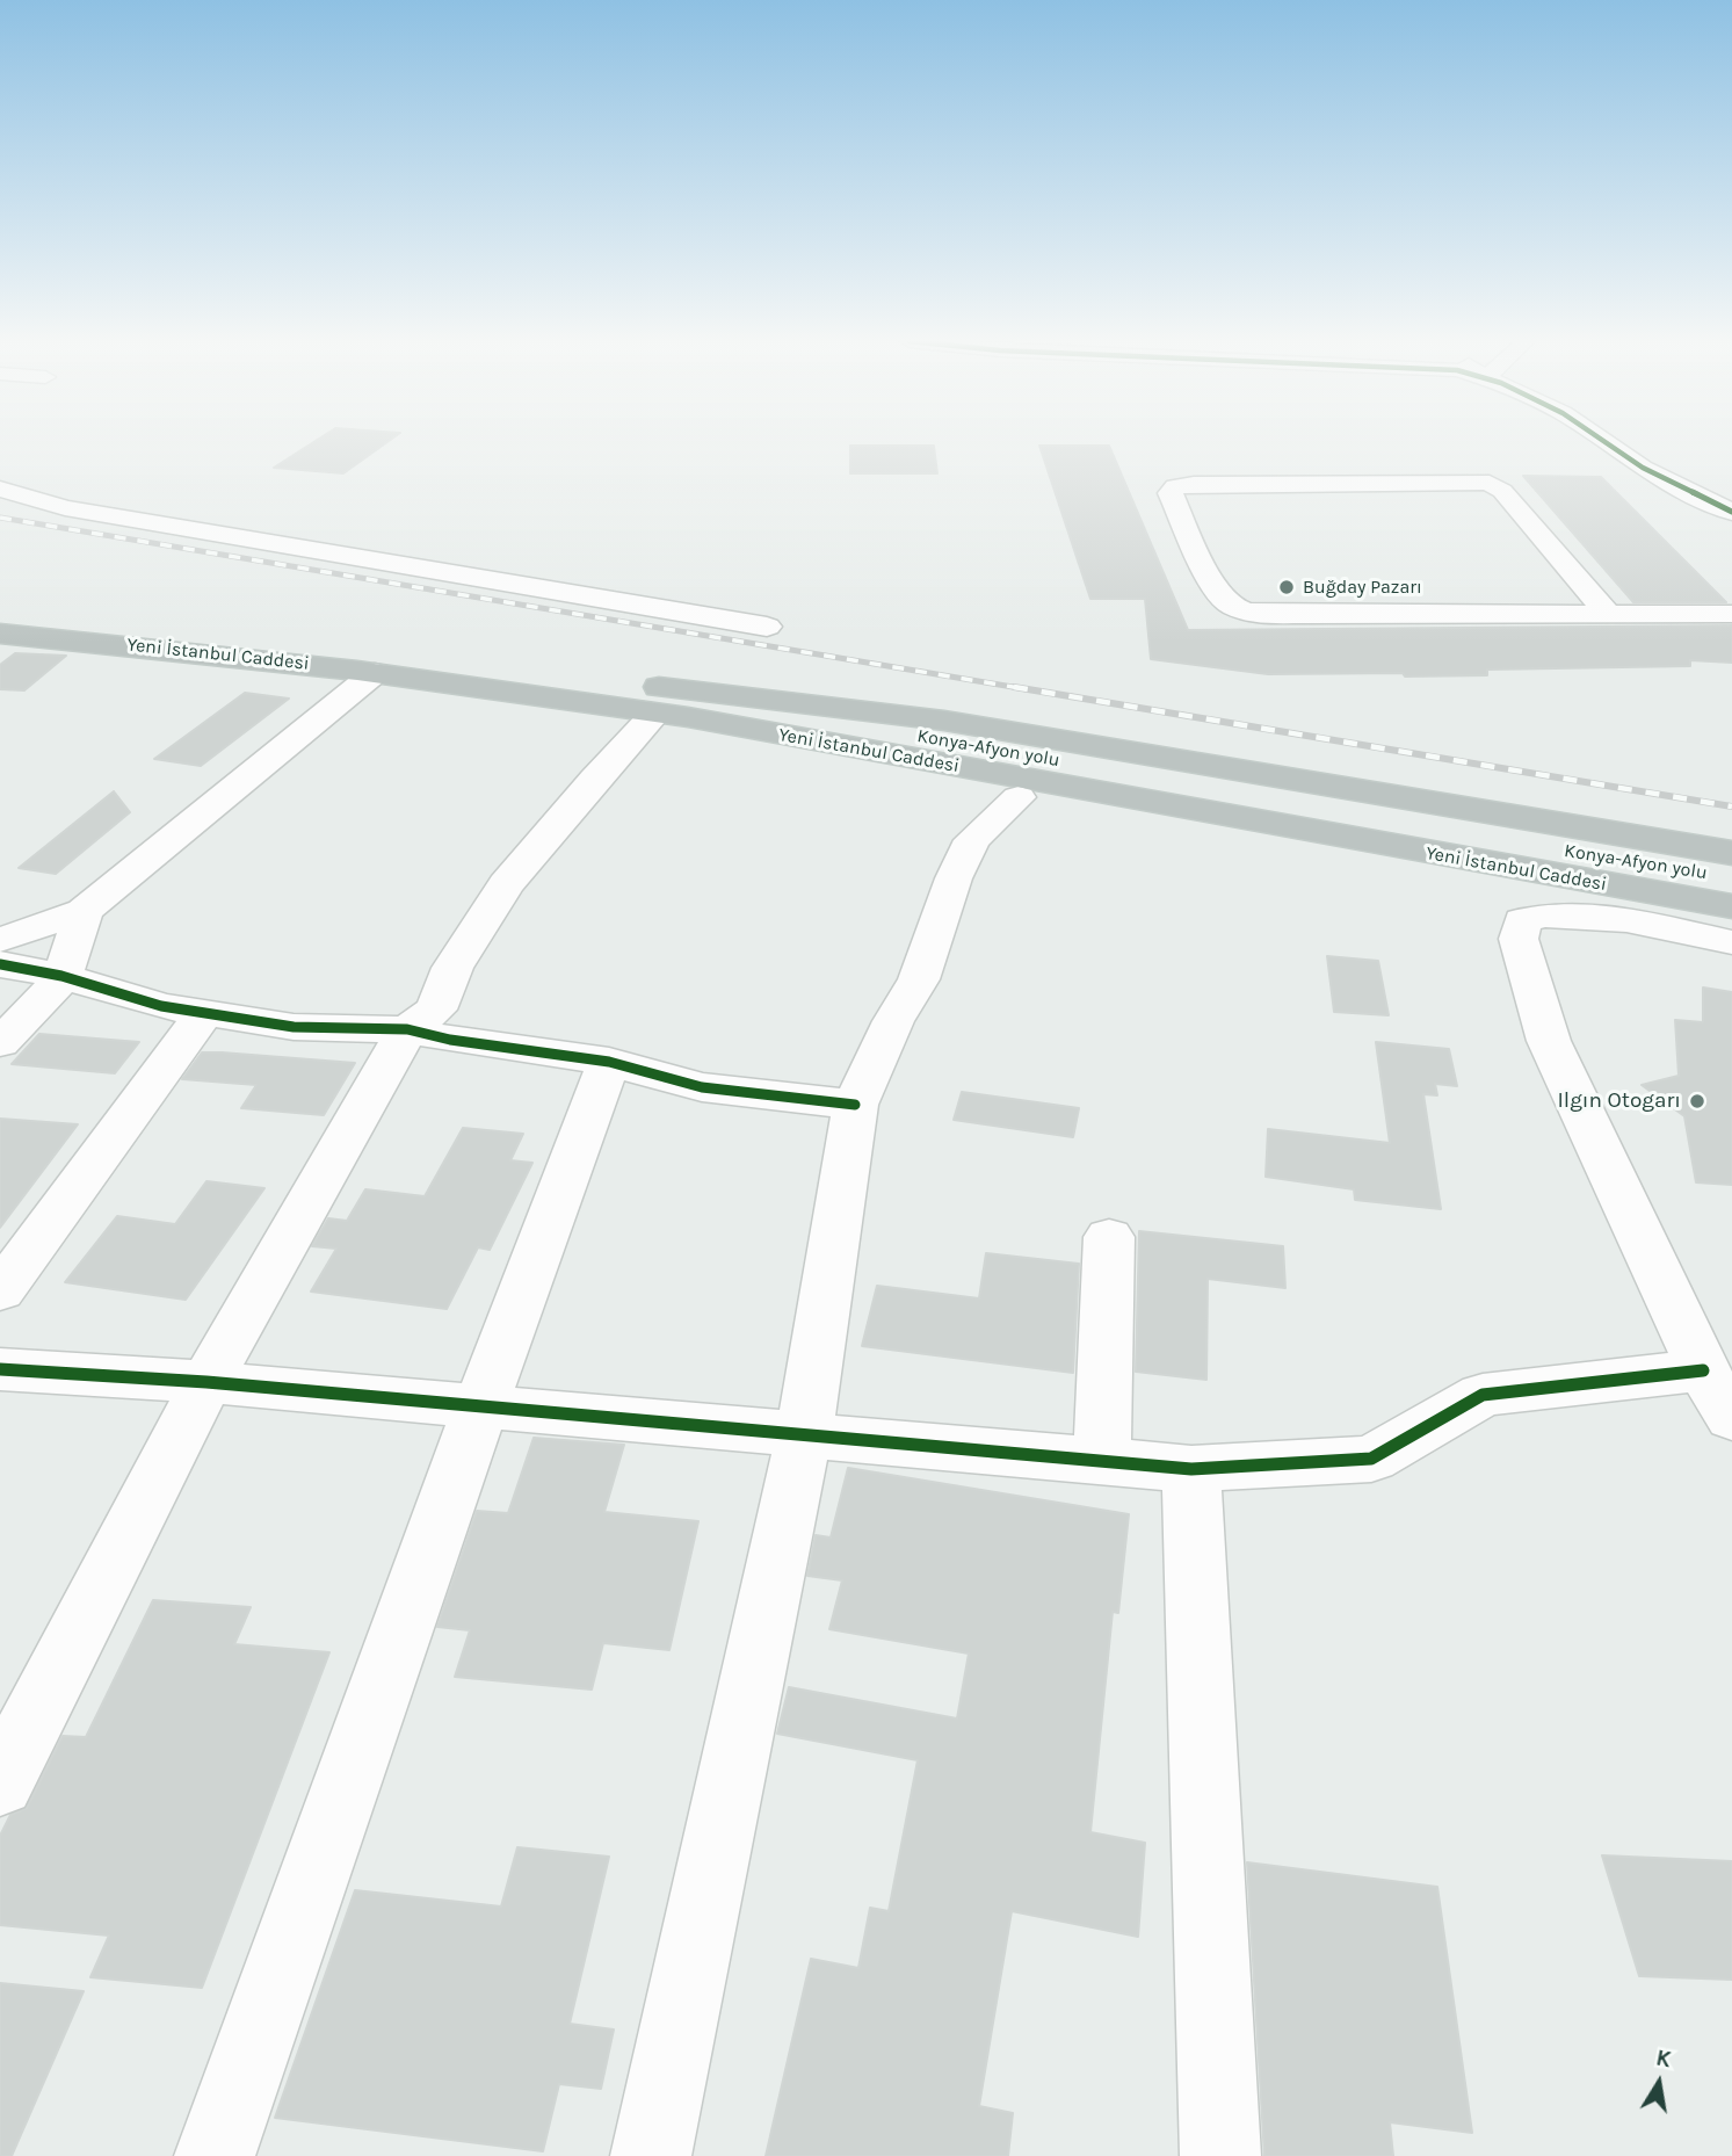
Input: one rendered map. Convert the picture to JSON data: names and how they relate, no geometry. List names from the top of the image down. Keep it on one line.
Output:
{"streets":{"highway":["Yeni İstanbul Caddesi","Konya-Afyon yolu"]},"crossings":[["Yeni İstanbul Caddesi","Konya-Afyon yolu"]],"places":["Buğday Pazarı","Ilgın Otogarı"],"north":"top"}
